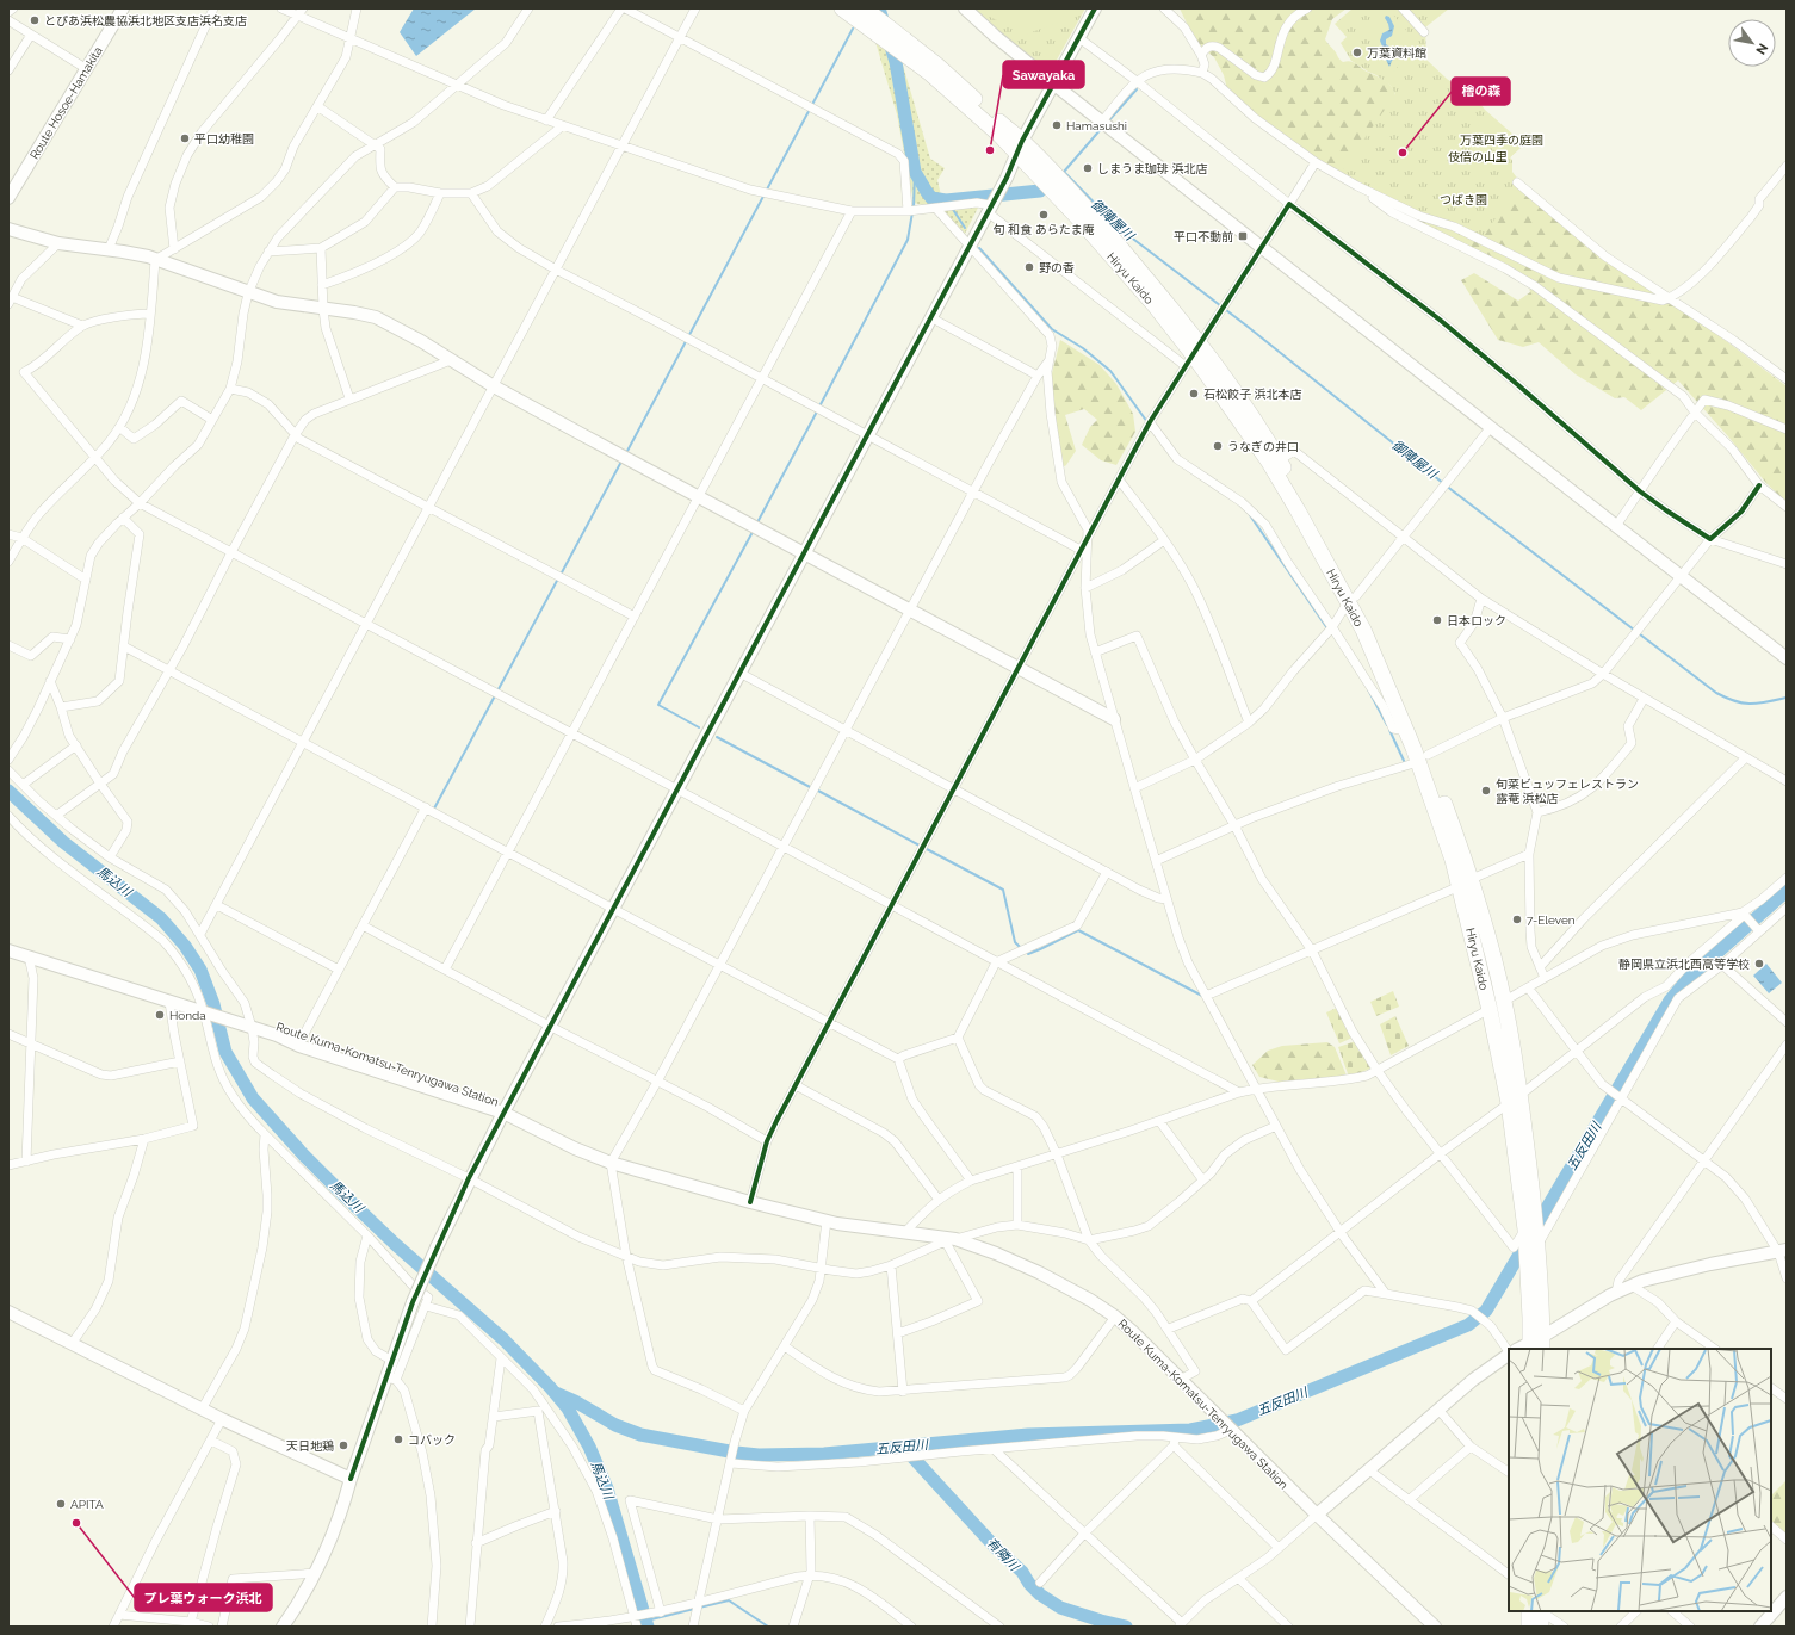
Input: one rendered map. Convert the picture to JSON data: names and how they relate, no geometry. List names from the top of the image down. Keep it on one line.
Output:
{"streets":{"highway":["Hiryu Kaido"],"street":["Route Hosoe-Hamakita","Route Kuma-Komatsu-Tenryugawa Station"]},"water":["御陣屋川","馬込川","五反田川","有隣川"],"parks":["万葉四季の庭園","伎倍の山里","つばき園"],"places":{"other":["とぴあ浜松農協浜北地区支店浜名支店","万葉資料館","Hamasushi","平口幼稚園","Sawayaka","檜の森","しまうま珈琲 浜北店","旬 和食 あらたま庵","野の香","石松餃子 浜北本店","うなぎの井口","日本ロック","旬菜ビュッフェレストラン 露菴 浜松店","7-Eleven","静岡県立浜北西高等学校","Honda","コバック","天日地鶏","APITA","プレ葉ウォーク浜北"],"transit":["平口不動前"]},"north":"bottom right"}
